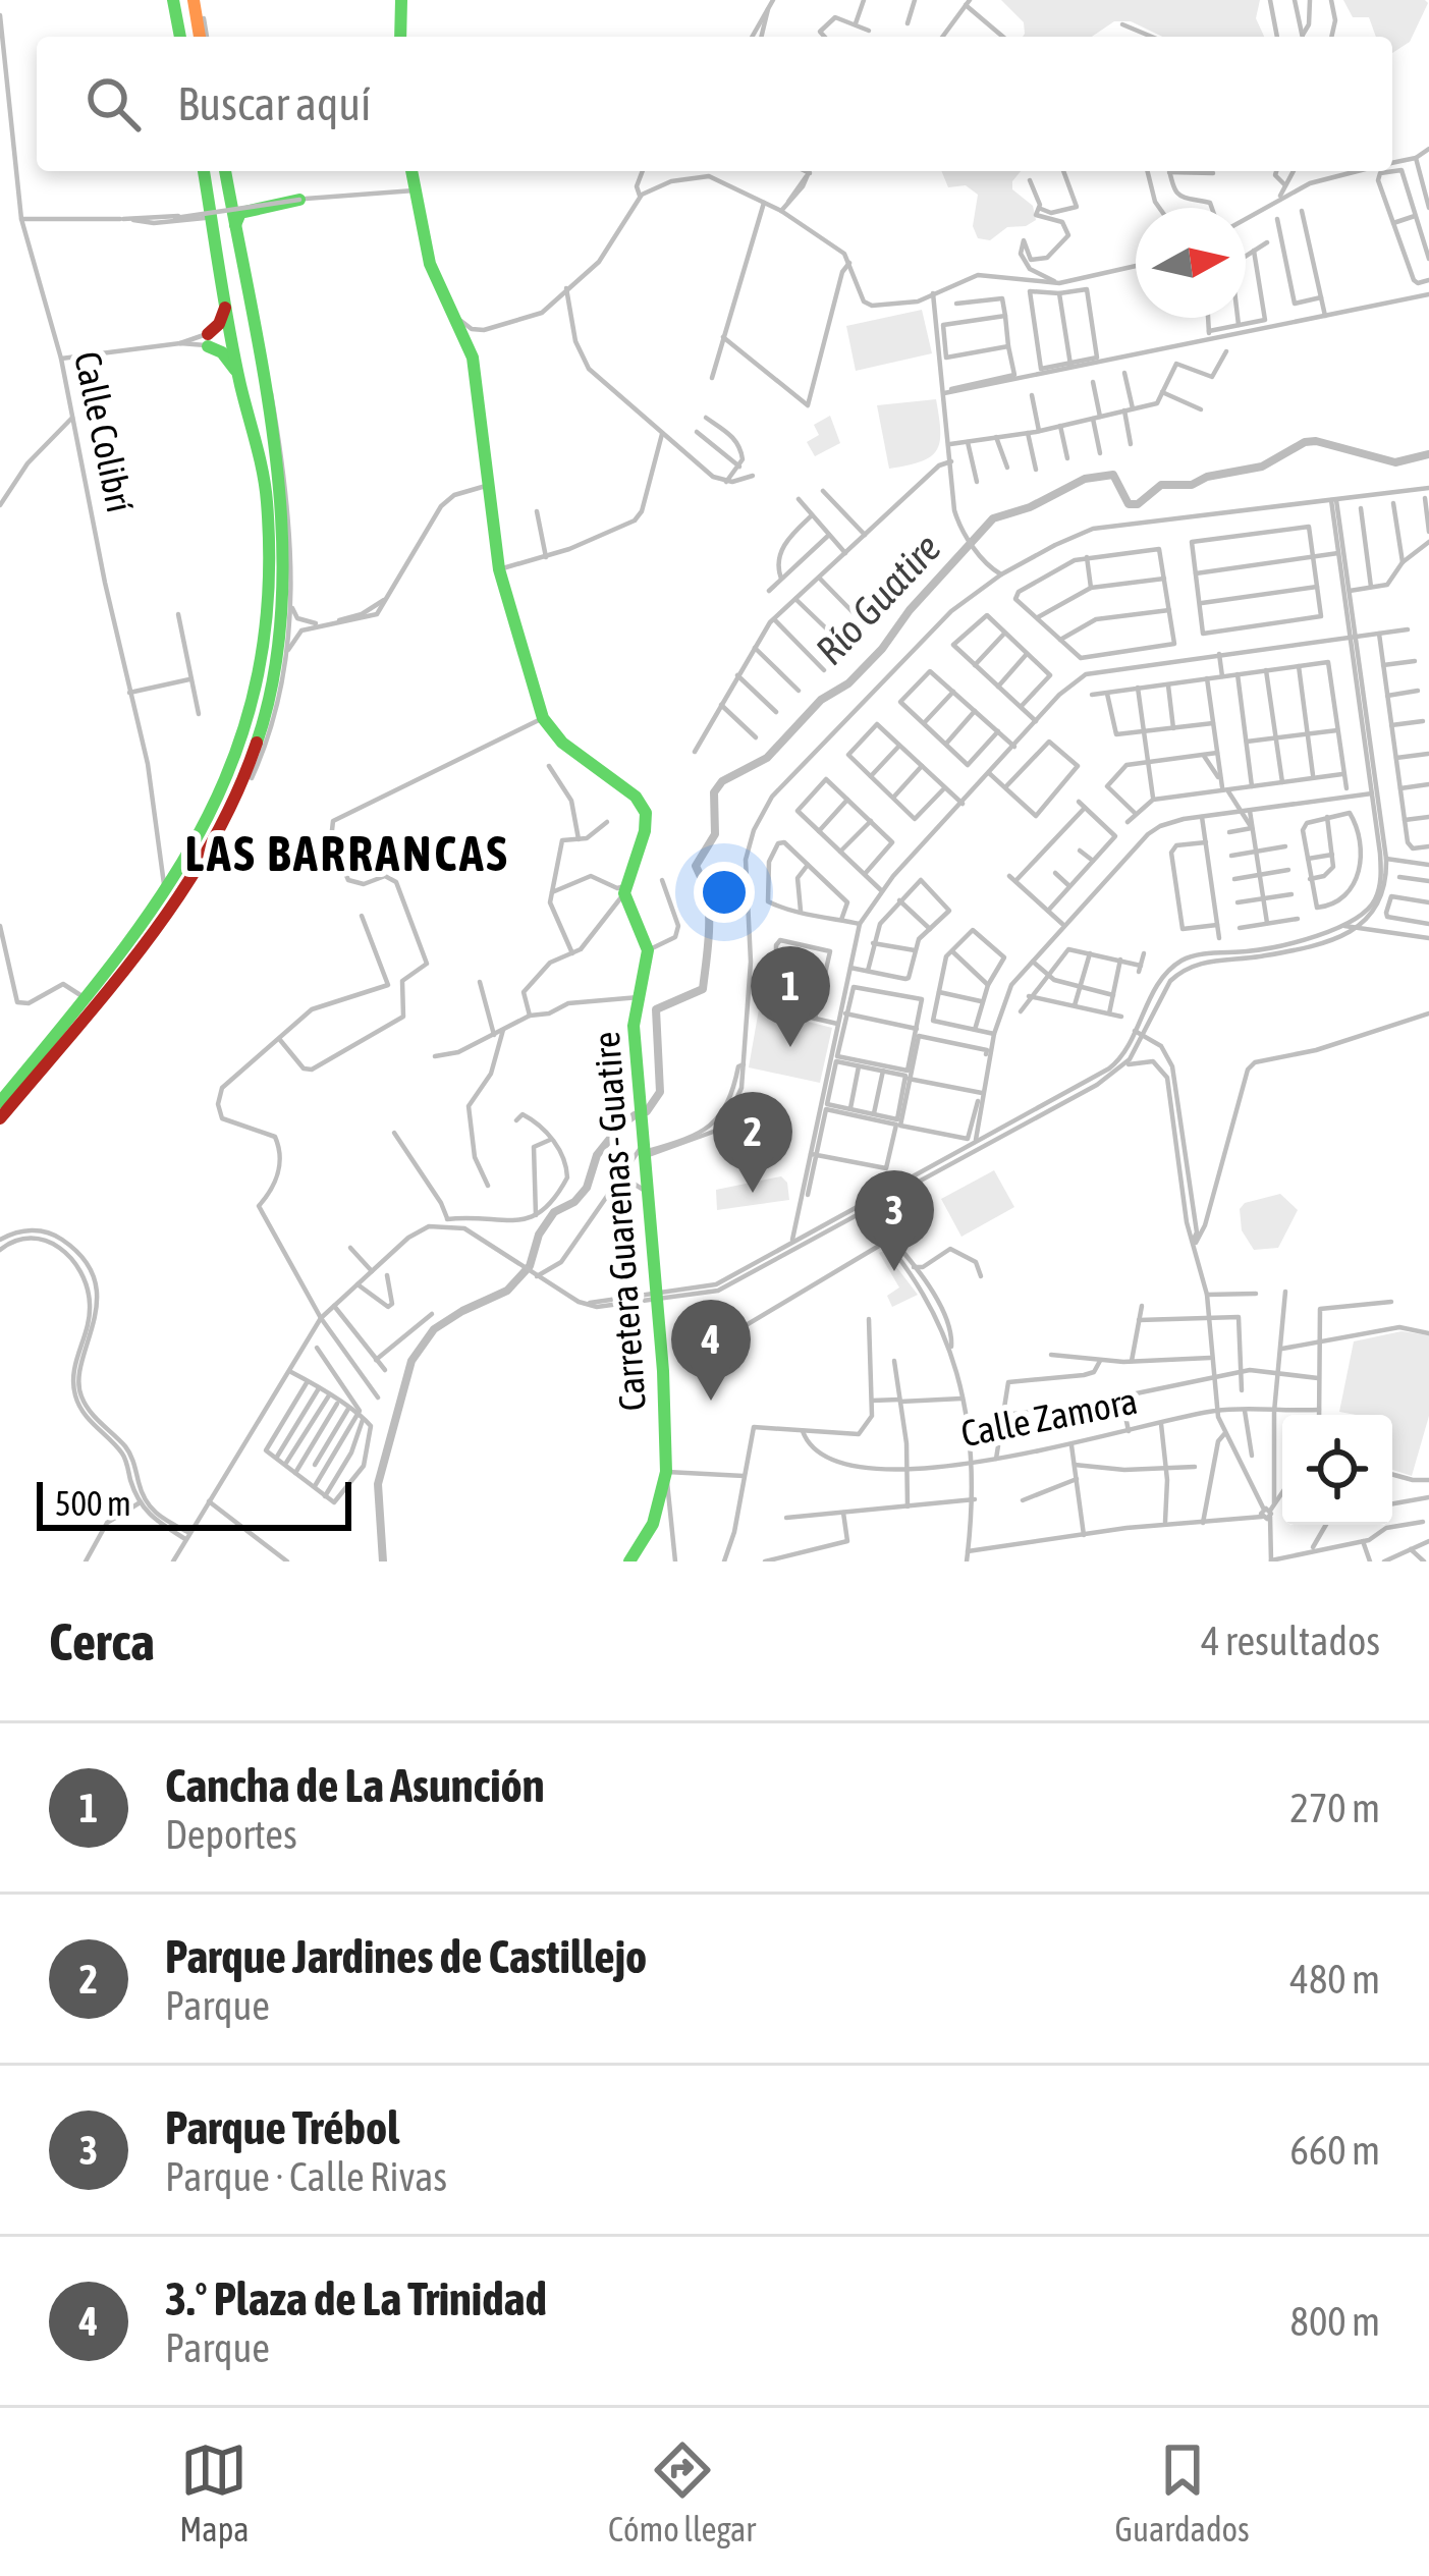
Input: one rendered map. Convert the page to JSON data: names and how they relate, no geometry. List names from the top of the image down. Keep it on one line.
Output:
{"streets":{"main road":["Carretera Guarenas - Guatire"],"street":["Calle Colibrí","Calle Zamora"]},"districts":["LAS BARRANCAS"],"water":["Río Guatire"],"scale_bar":"500 m","north":"right","page":{"search":"Buscar aquí","pins":["1","2","3","4"],"scale":"500 m","heading":["Cerca","4 resultados"],"list":[{"mark":"1","name":"Cancha de La Asunción","note":"Deportes","value":"270 m"},{"mark":"2","name":"Parque Jardines de Castillejo","note":"Parque","value":"480 m"},{"mark":"3","name":"Parque Trébol","note":"Parque · Calle Rivas","value":"660 m"},{"mark":"4","name":"3.° Plaza de La Trinidad","note":"Parque","value":"800 m"}],"nav":["Mapa","Cómo llegar","Guardados"]}}
